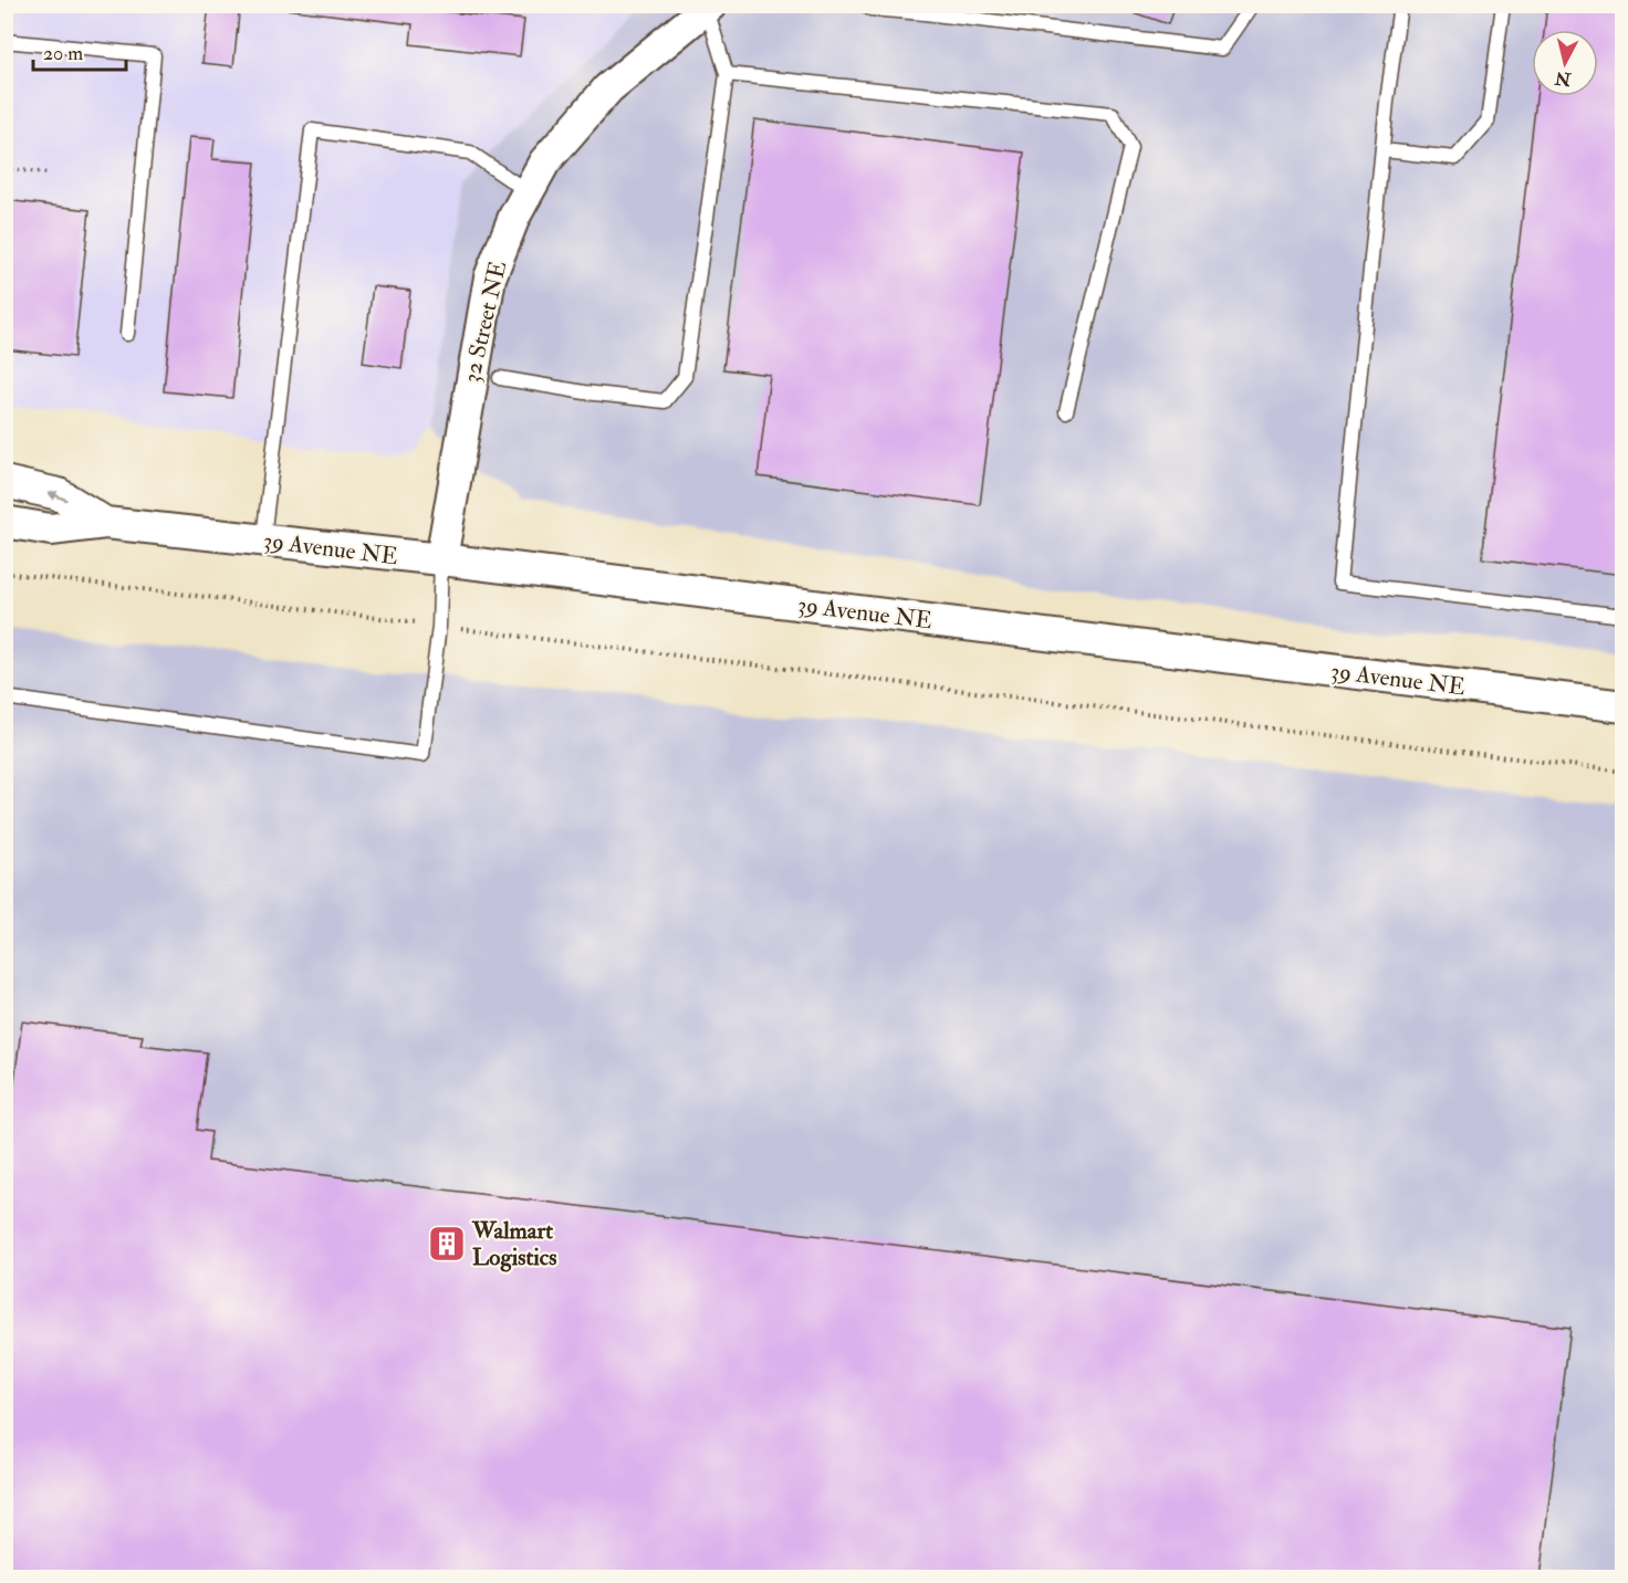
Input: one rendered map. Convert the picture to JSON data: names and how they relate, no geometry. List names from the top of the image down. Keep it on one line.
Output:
{"streets":{"street":["32 Street NE","39 Avenue NE"]},"crossings":[["32 Street NE","39 Avenue NE"]],"places":{"building":["Walmart Logistics"]},"scale_bar":"20 m","north":"bottom"}
